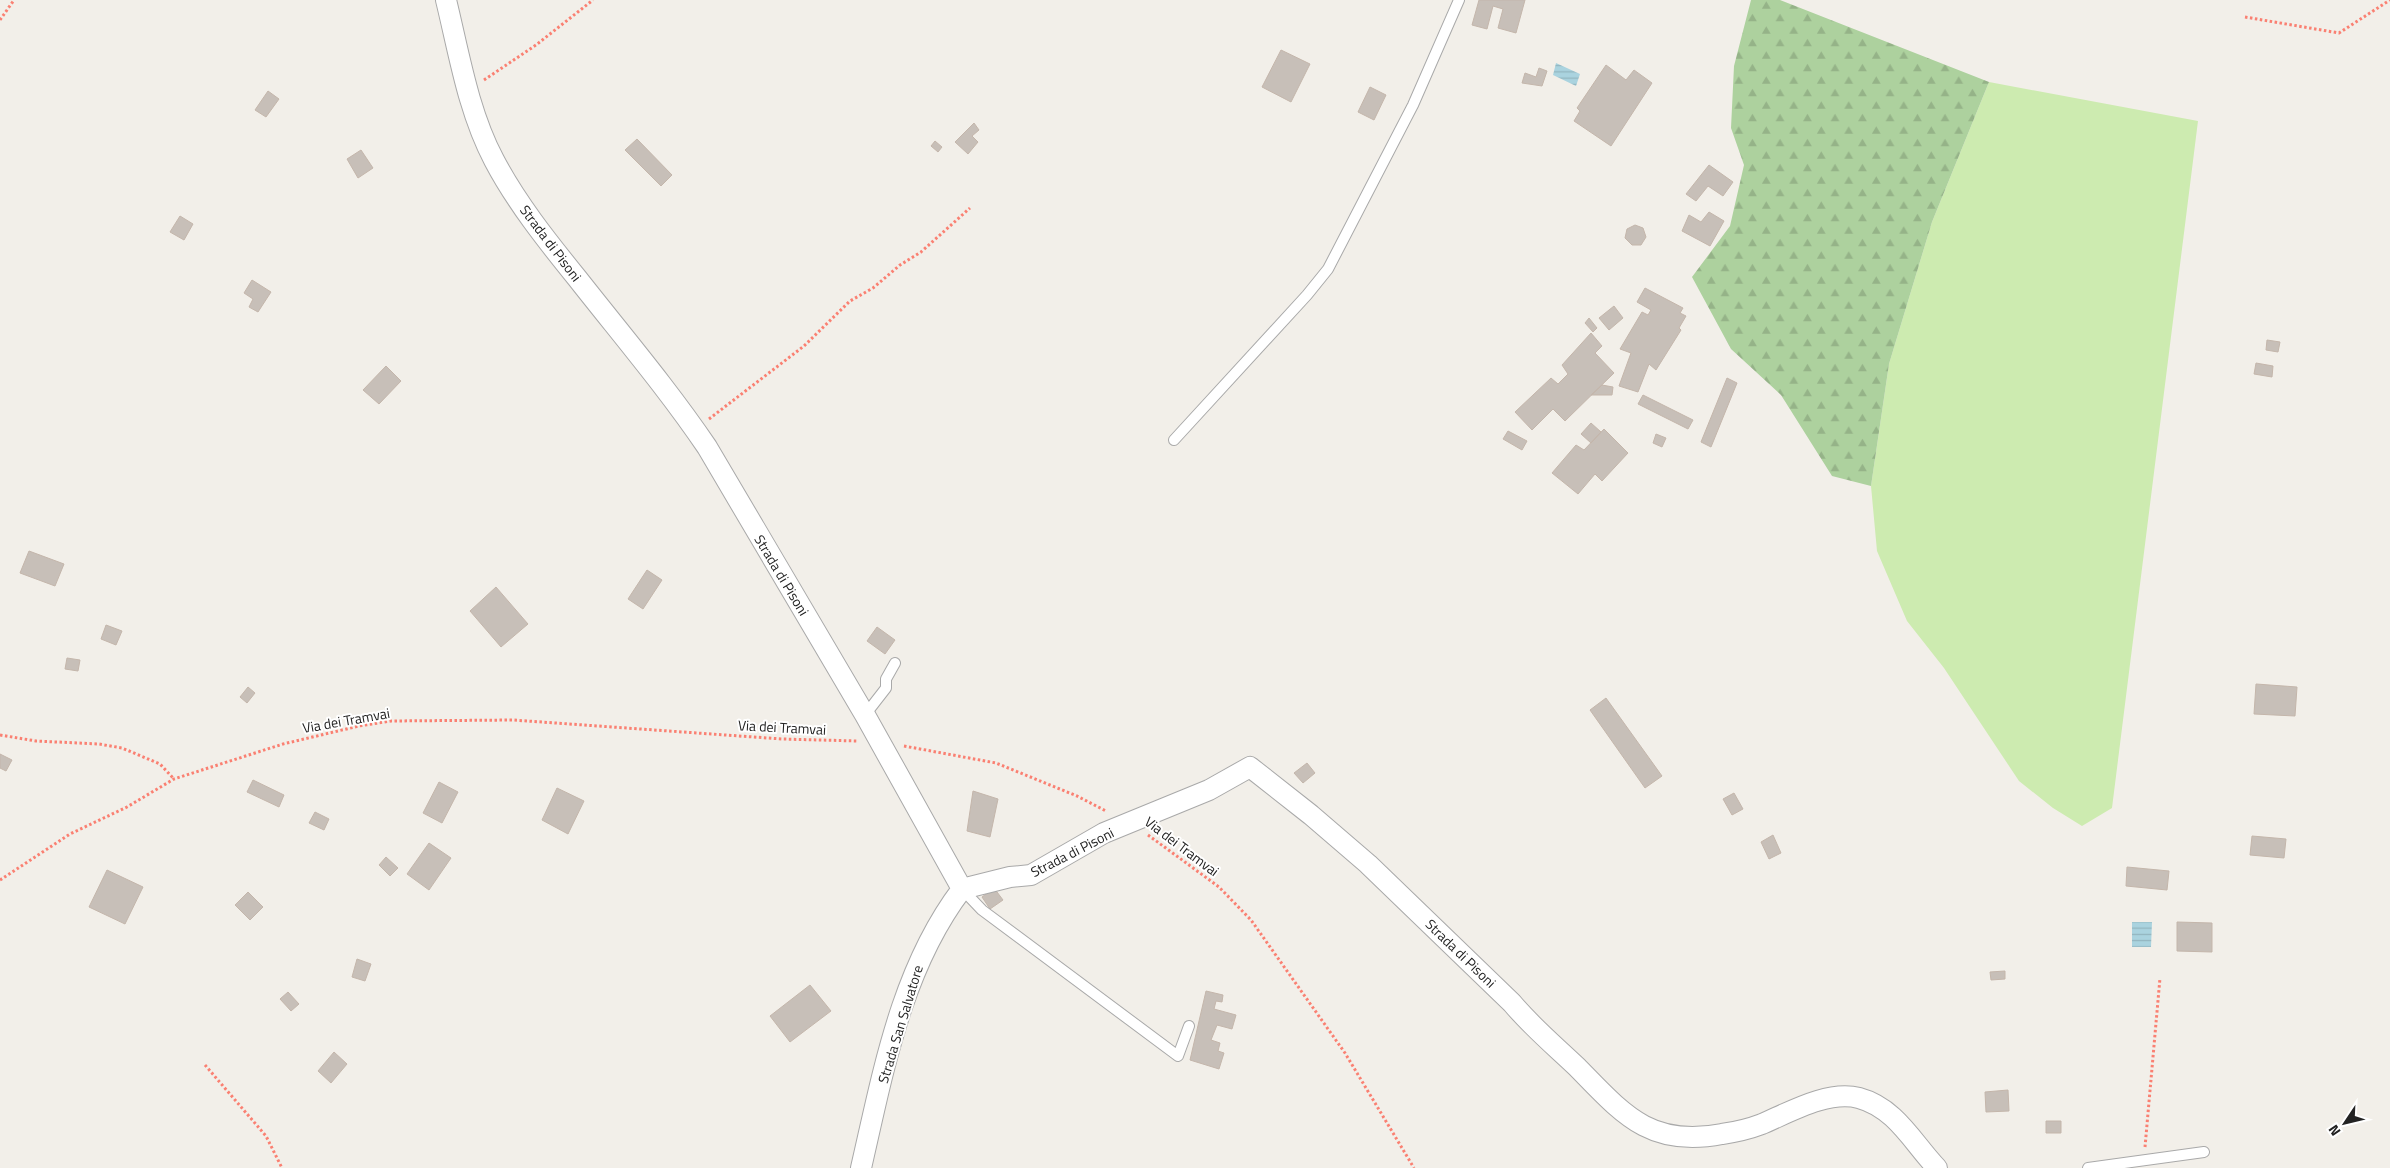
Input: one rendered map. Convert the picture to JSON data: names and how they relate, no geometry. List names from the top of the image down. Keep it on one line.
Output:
{"streets":{"street":["Strada di Pisoni","Strada San Salvatore"],"path":["Via dei Tramvai"]},"crossings":[["Strada di Pisoni","Via dei Tramvai"],["Strada di Pisoni","Strada San Salvatore"]],"north":"bottom left"}
